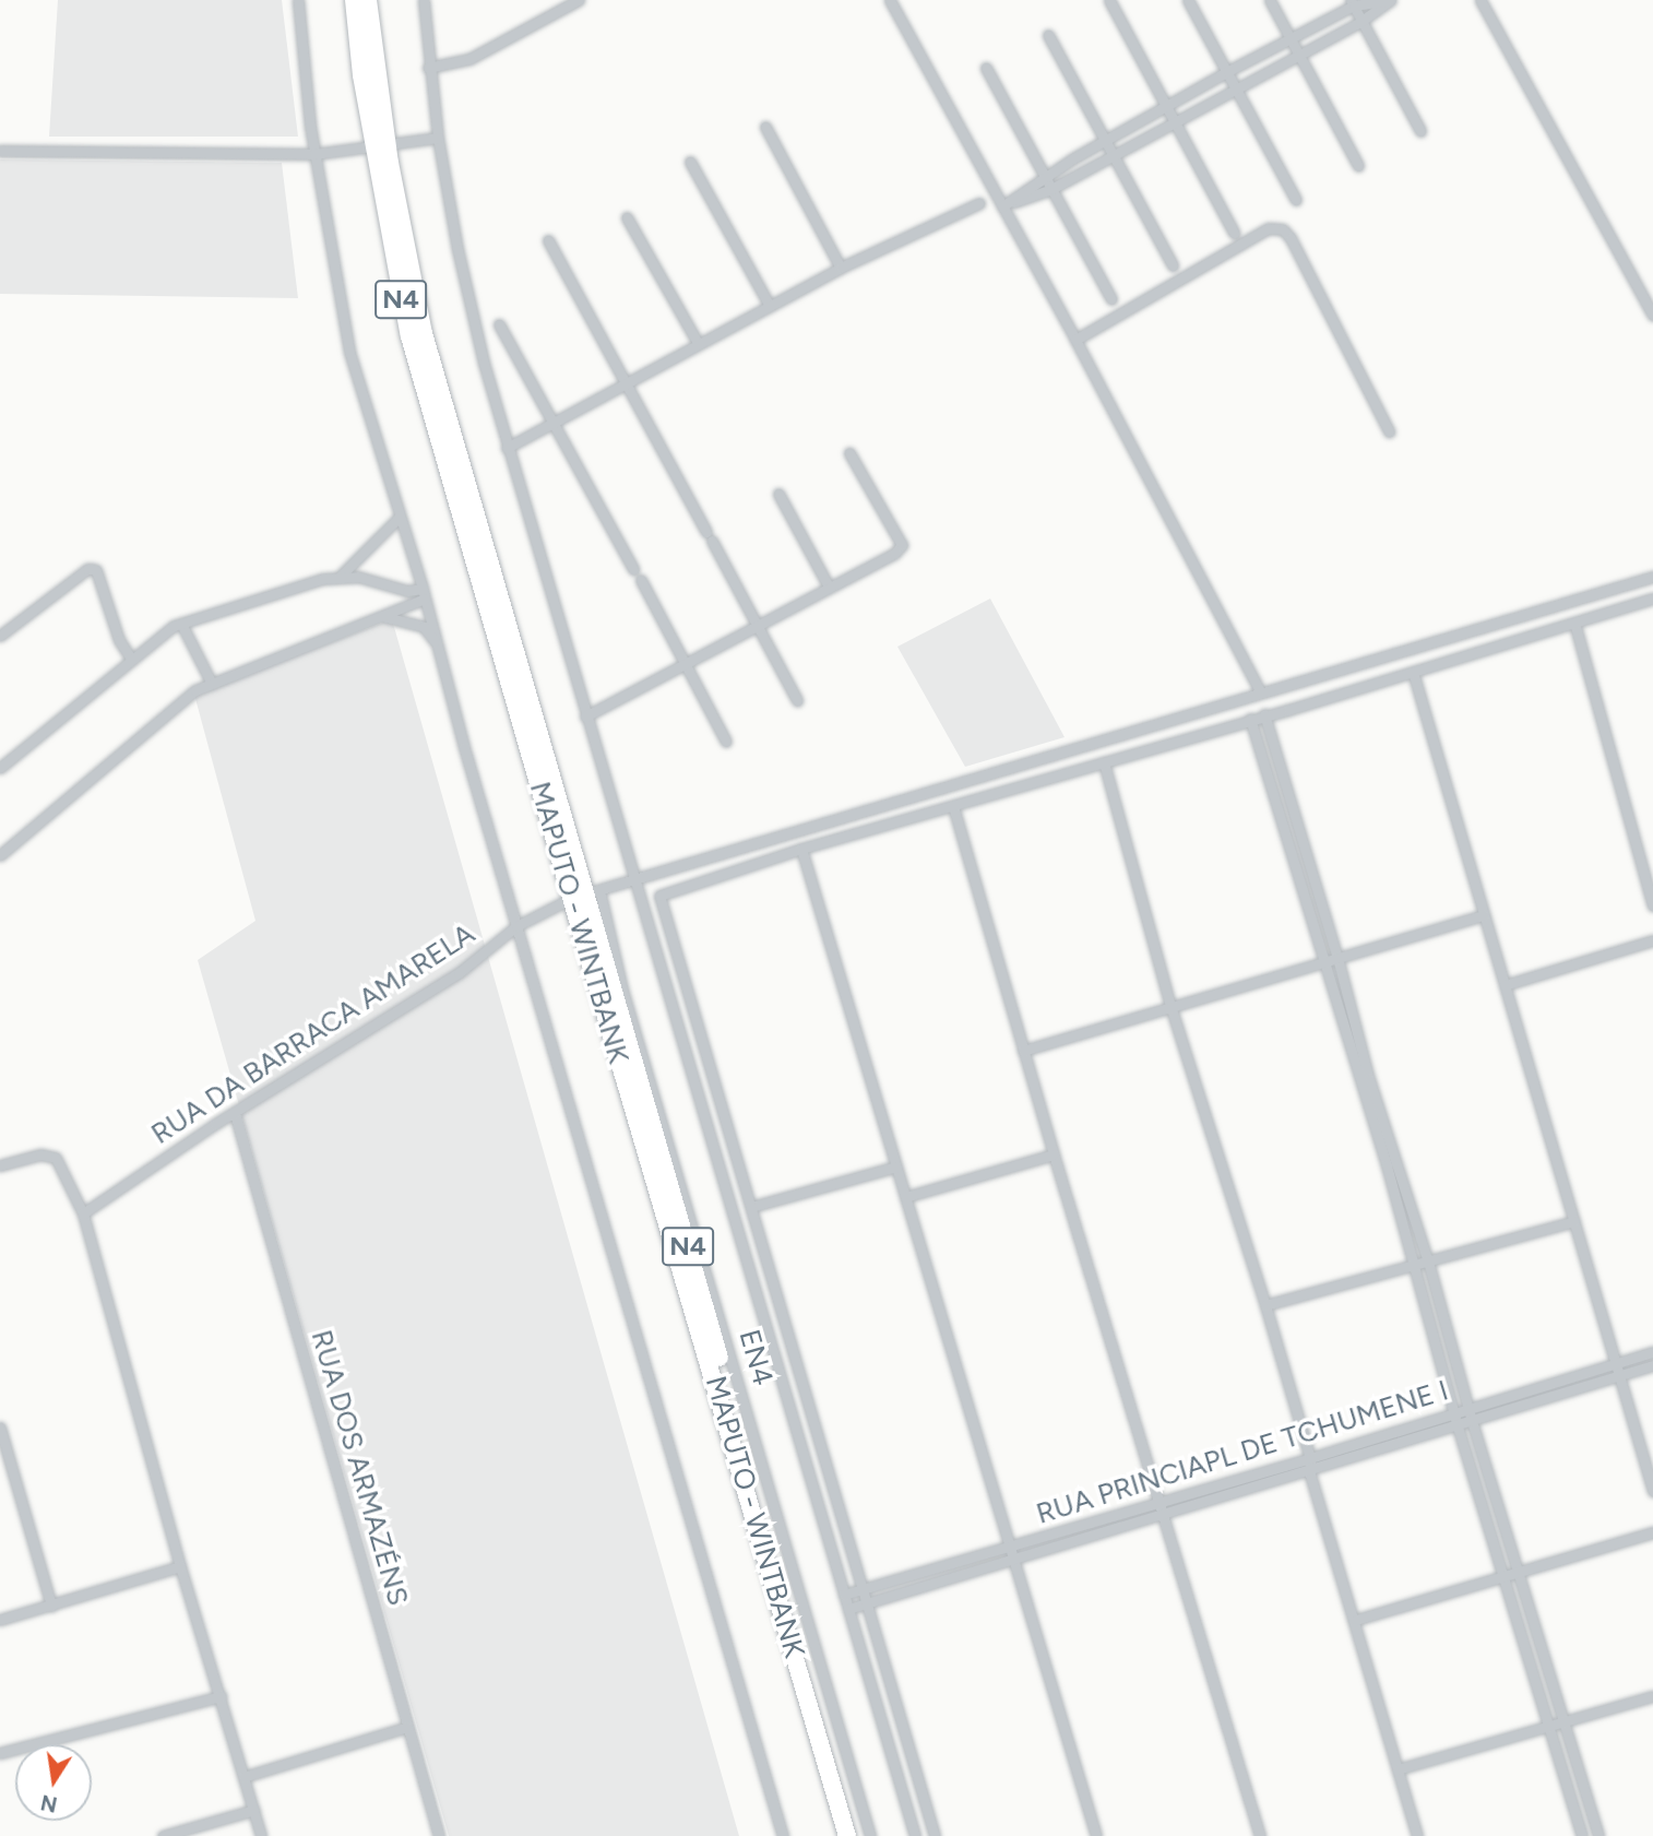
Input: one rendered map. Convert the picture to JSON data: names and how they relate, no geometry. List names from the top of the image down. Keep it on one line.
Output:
{"streets":{"highway":["N4","MAPUTO - WINTBANK"],"street":["RUA DA BARRACA AMARELA","EN4","RUA PRINCIAPL DE TCHUMENE I","RUA DOS ARMAZÉNS"]},"crossings":[["MAPUTO - WINTBANK","RUA DA BARRACA AMARELA"],["MAPUTO - WINTBANK","EN4"],["RUA DA BARRACA AMARELA","EN4"],["RUA DA BARRACA AMARELA","RUA DOS ARMAZÉNS"]],"north":"bottom"}
